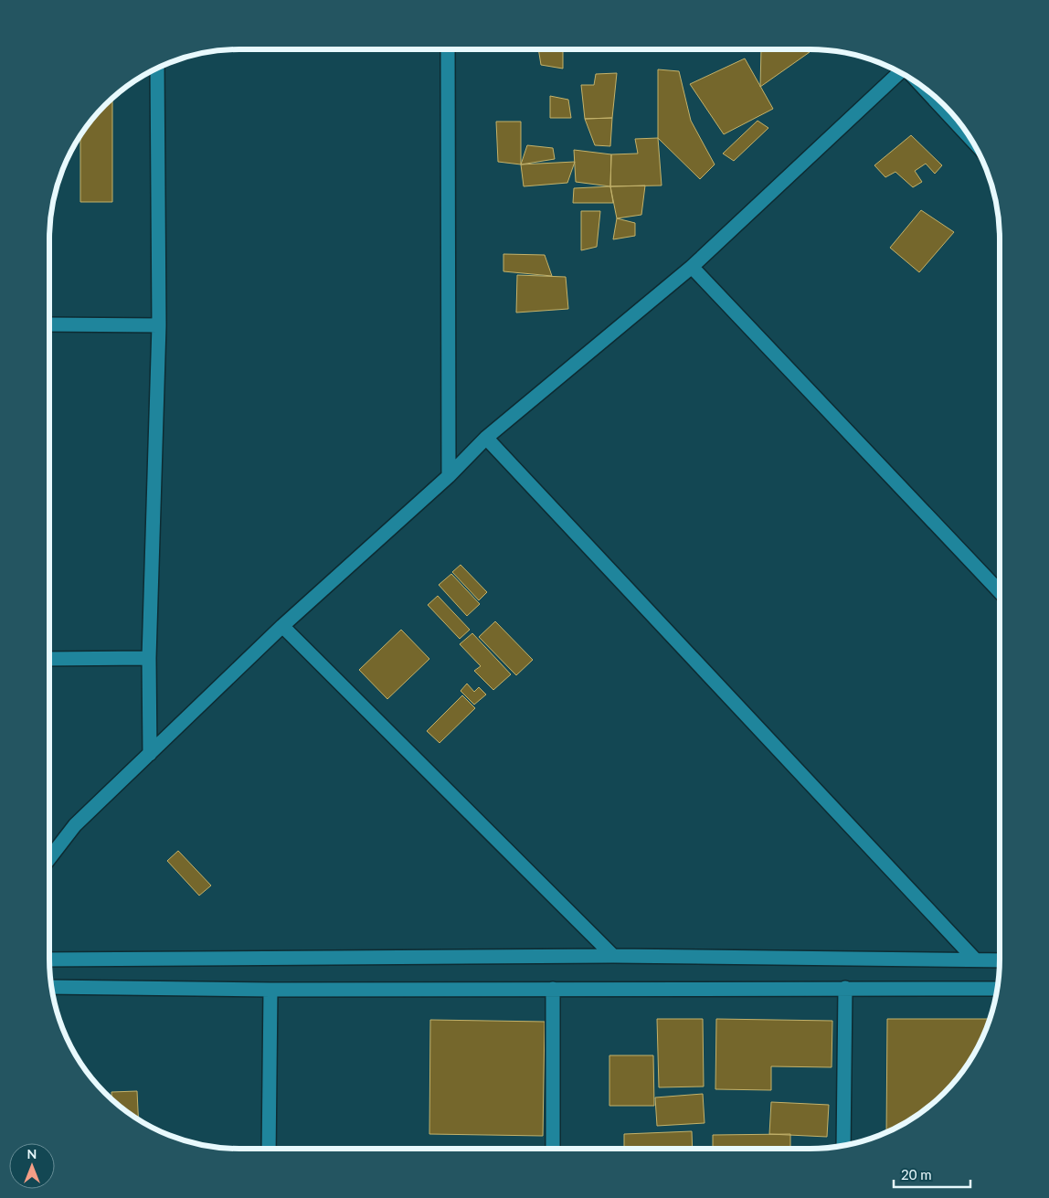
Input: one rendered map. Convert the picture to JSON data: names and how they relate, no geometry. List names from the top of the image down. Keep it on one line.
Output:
{"scale_bar":"20 m","north":"top"}
